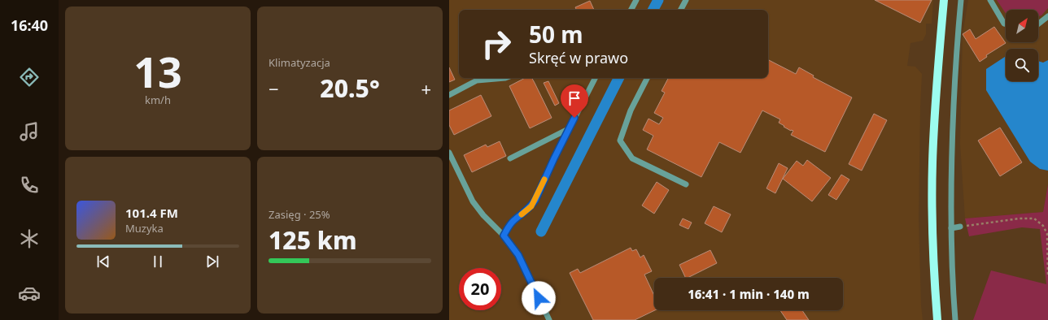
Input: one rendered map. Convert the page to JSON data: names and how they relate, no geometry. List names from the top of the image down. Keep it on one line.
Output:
{"north":"top right","page":{"tabs":"16:40","tile":[["13","km/h"],"Klimatyzacja",["Zasięg · 25%","125 km"]],"turn":["50 m","Skręć w prawo"],"heat":["−","20.5°","+"],"song":["101.4 FM","Muzyka"],"limit":"20","trip":"16:41 · 1 min · 140 m"}}
